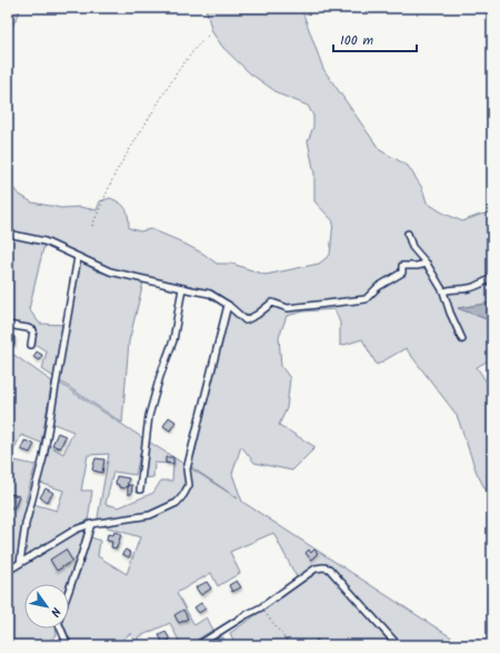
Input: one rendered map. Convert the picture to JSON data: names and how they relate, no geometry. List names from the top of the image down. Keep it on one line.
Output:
{"scale_bar":"100 m","north":"bottom right"}
